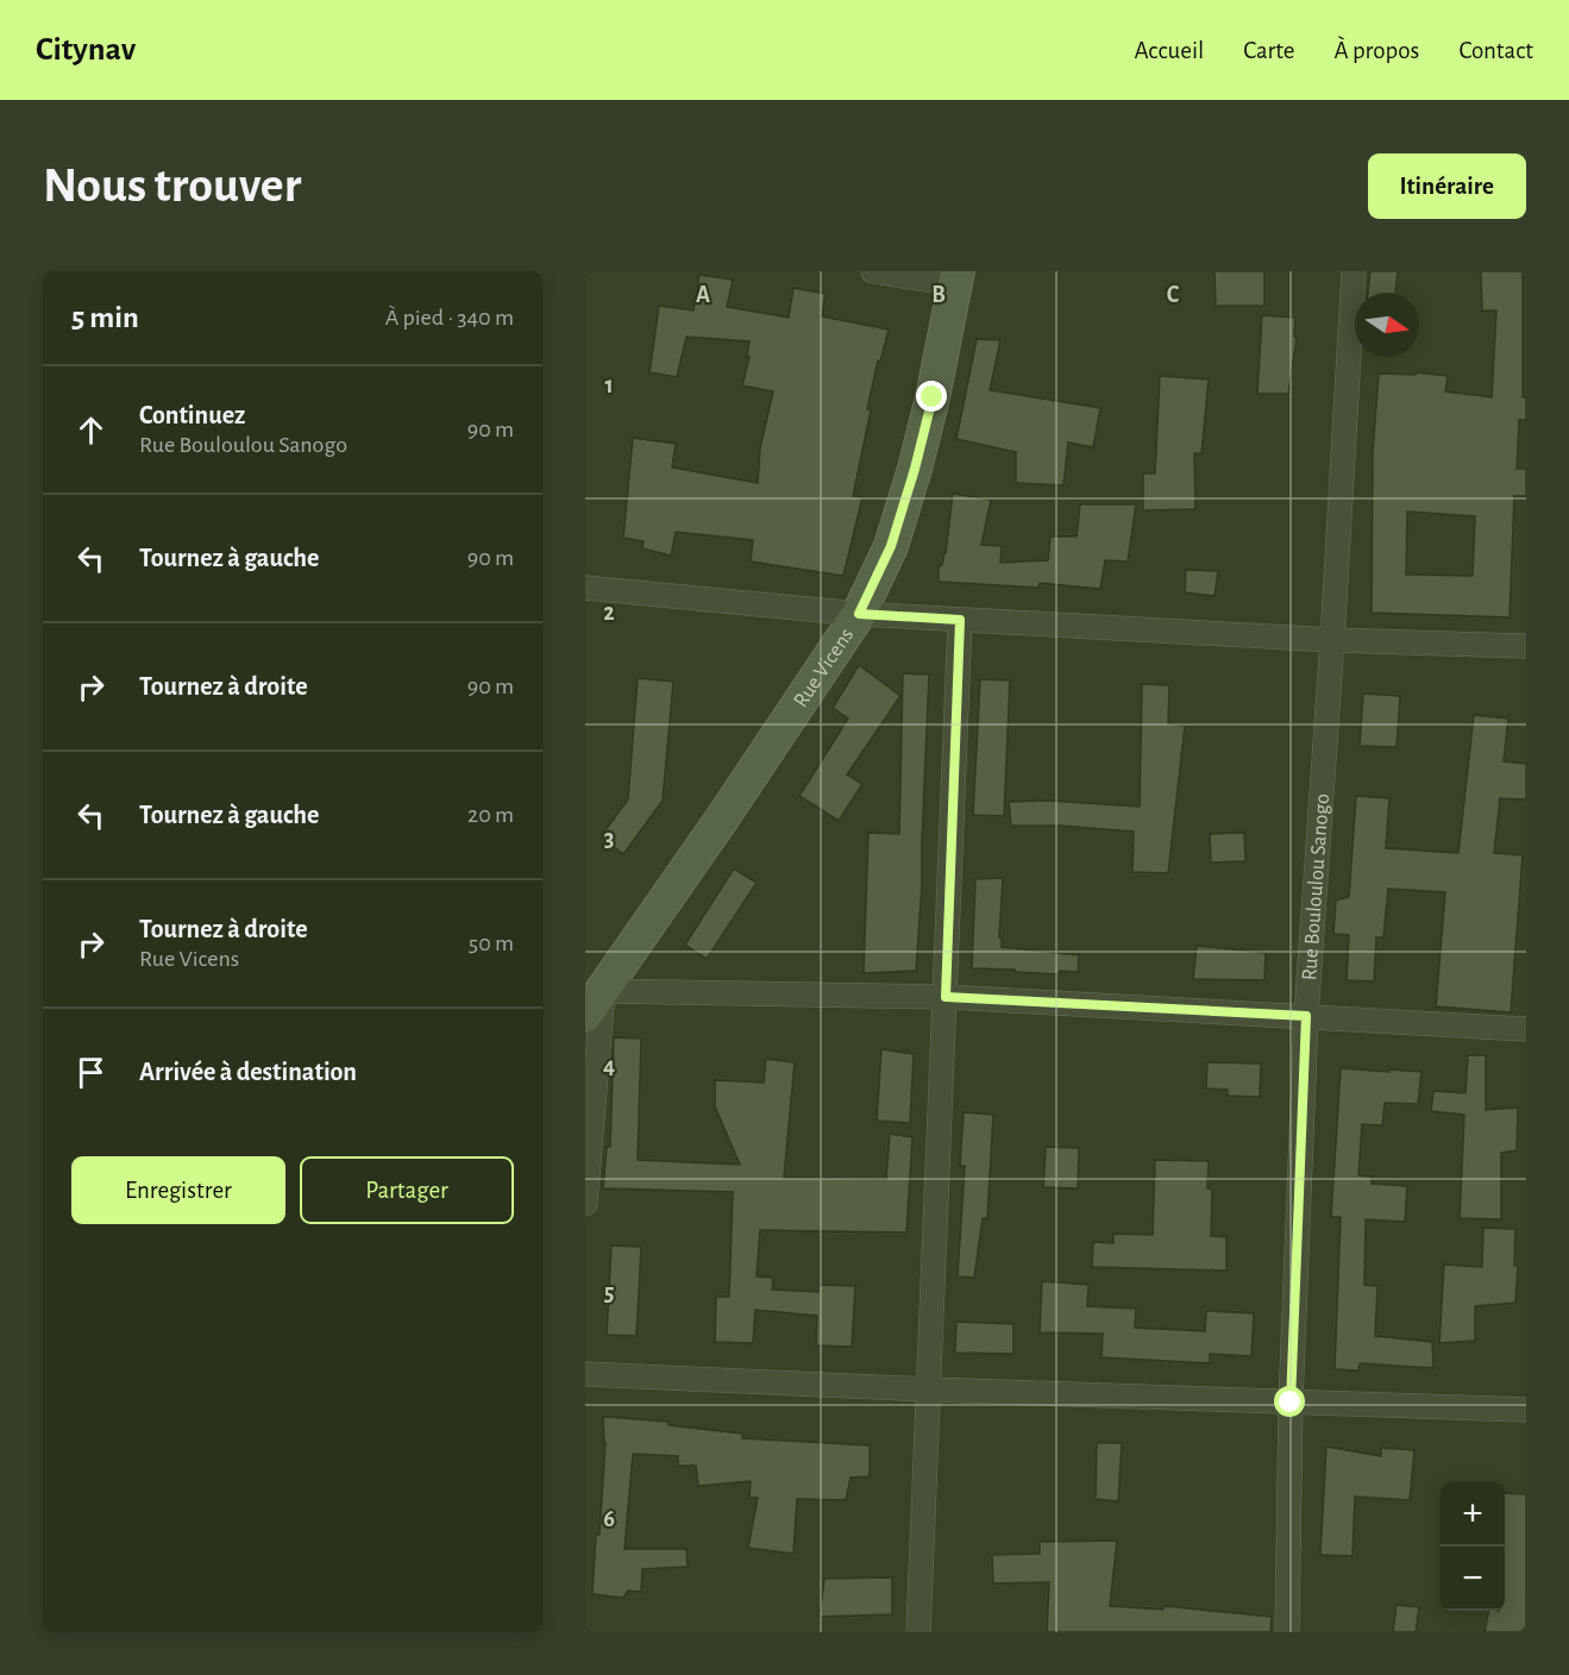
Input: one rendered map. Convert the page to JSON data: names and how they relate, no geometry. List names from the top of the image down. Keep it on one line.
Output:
{"streets":{"street":["Rue Vicens","Rue Bouloulou Sanogo"]},"north":"right","page":{"header":"Citynav","nav":["Accueil","Carte","À propos","Contact"],"buttons":["Itinéraire",["Enregistrer","Partager"]],"title":"Nous trouver","heading":["5 min","À pied · 340 m"],"list":[["Continuez","Rue Bouloulou Sanogo","90 m"],["Tournez à gauche","90 m"],["Tournez à droite","90 m"],["Tournez à gauche","20 m"],["Tournez à droite","Rue Vicens","50 m"],"Arrivée à destination"],"map_buttons":["+","−"]},"grid":{"columns":["A","B","C"],"rows":["1","2","3","4","5","6"]}}
